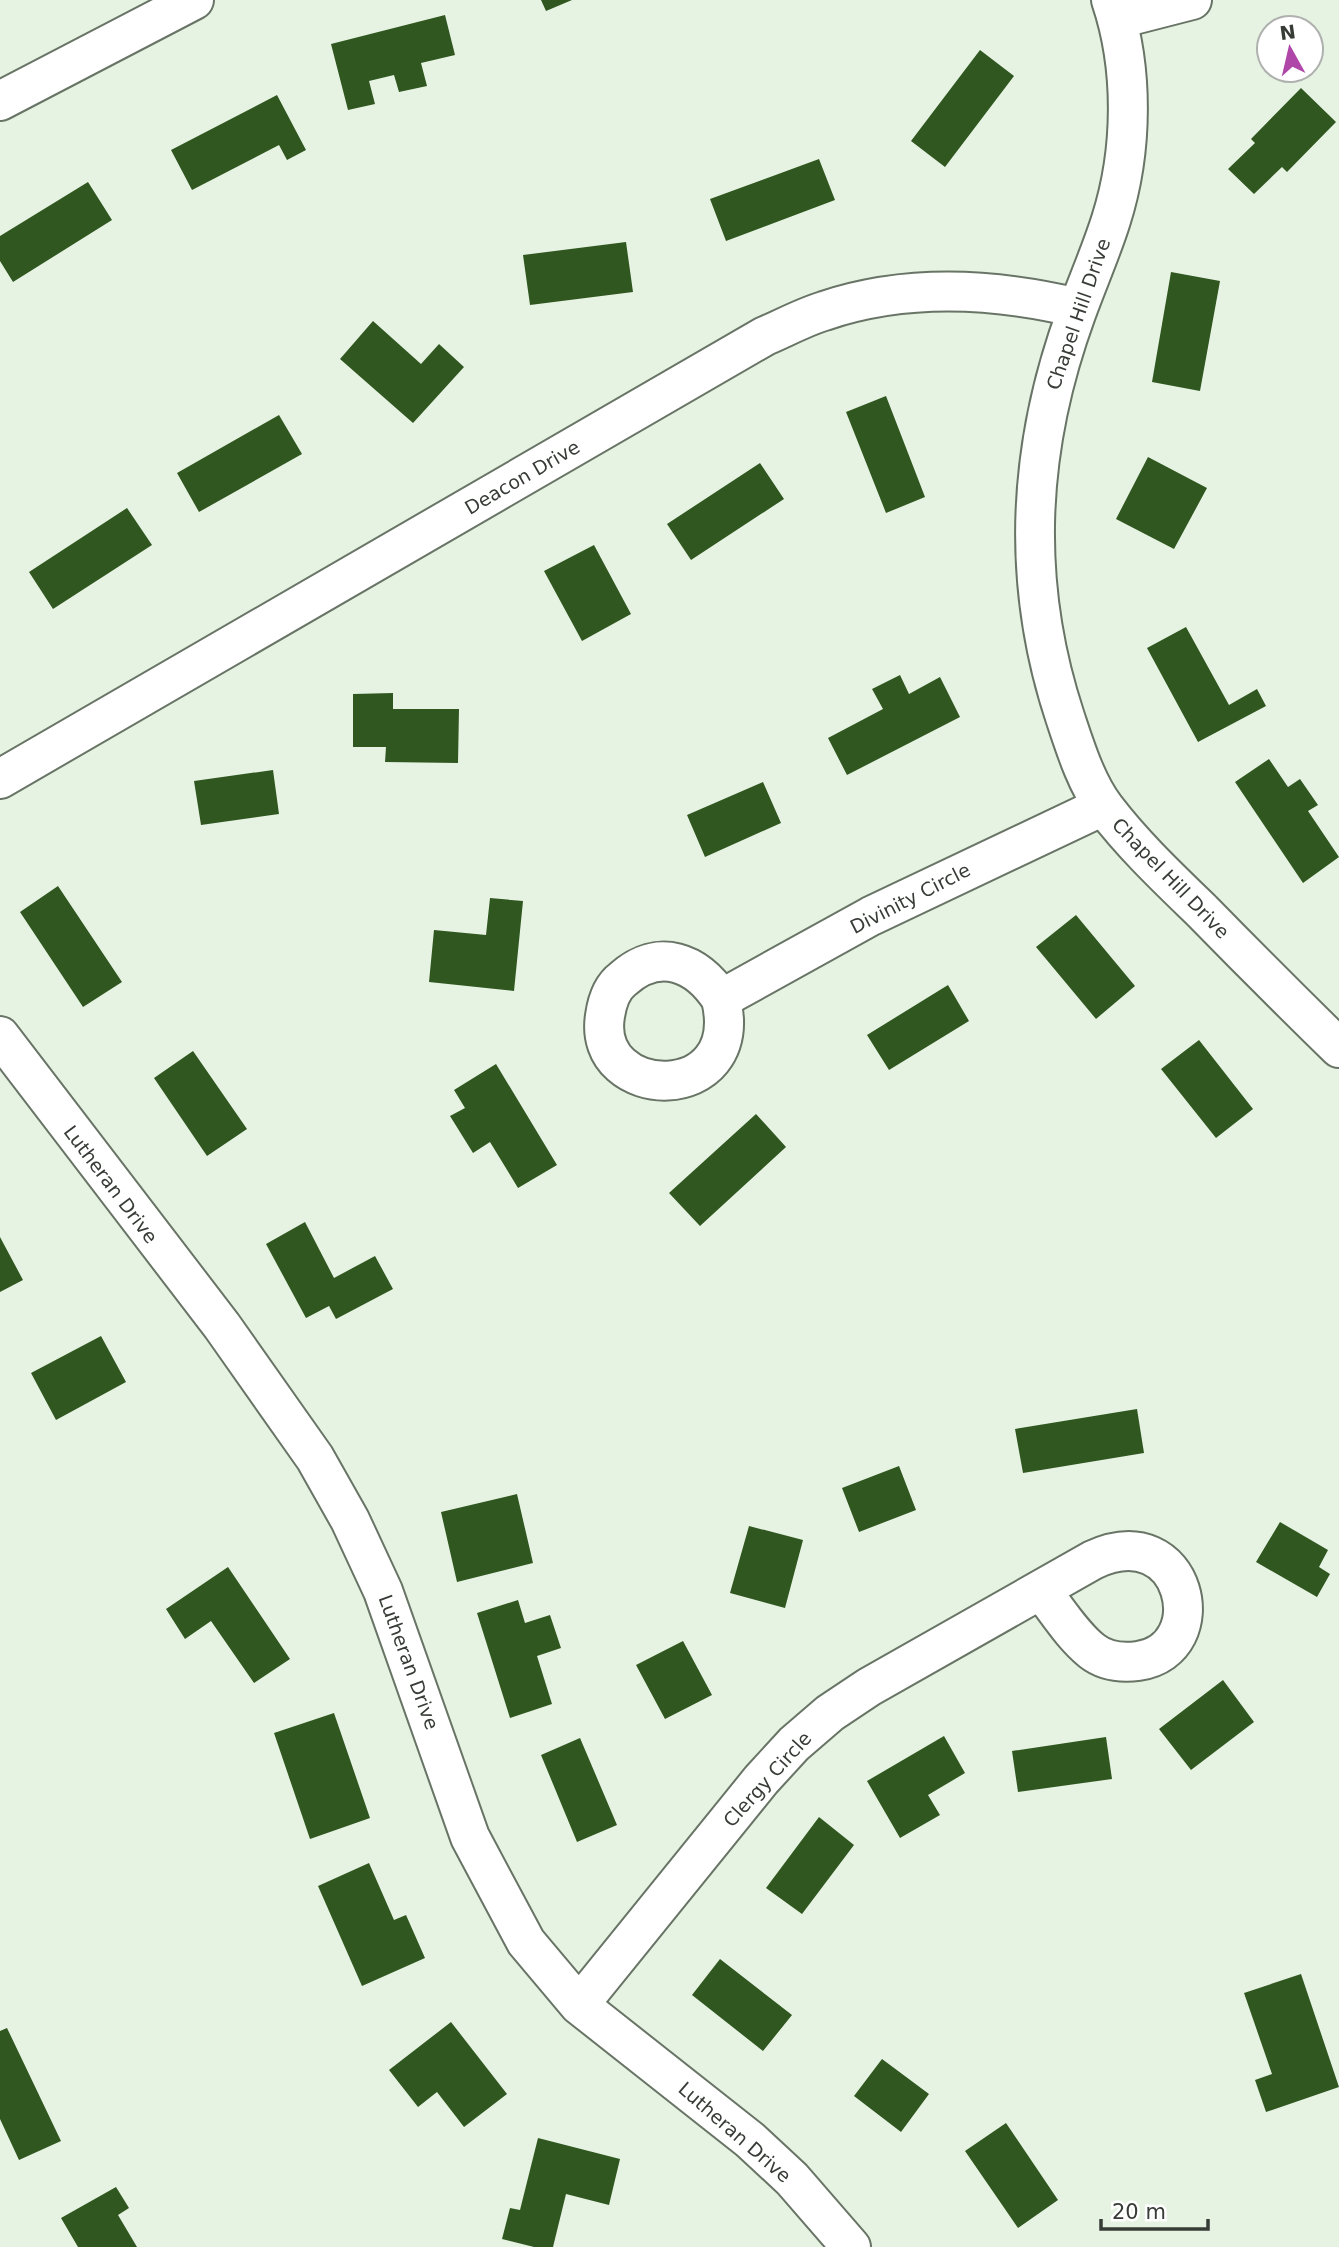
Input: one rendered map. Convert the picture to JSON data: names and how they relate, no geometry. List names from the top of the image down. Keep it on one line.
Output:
{"streets":{"street":["Chapel Hill Drive","Deacon Drive","Divinity Circle","Lutheran Drive","Clergy Circle"]},"crossings":[["Chapel Hill Drive","Deacon Drive"],["Chapel Hill Drive","Divinity Circle"],["Lutheran Drive","Clergy Circle"]],"scale_bar":"20 m","north":"top"}
